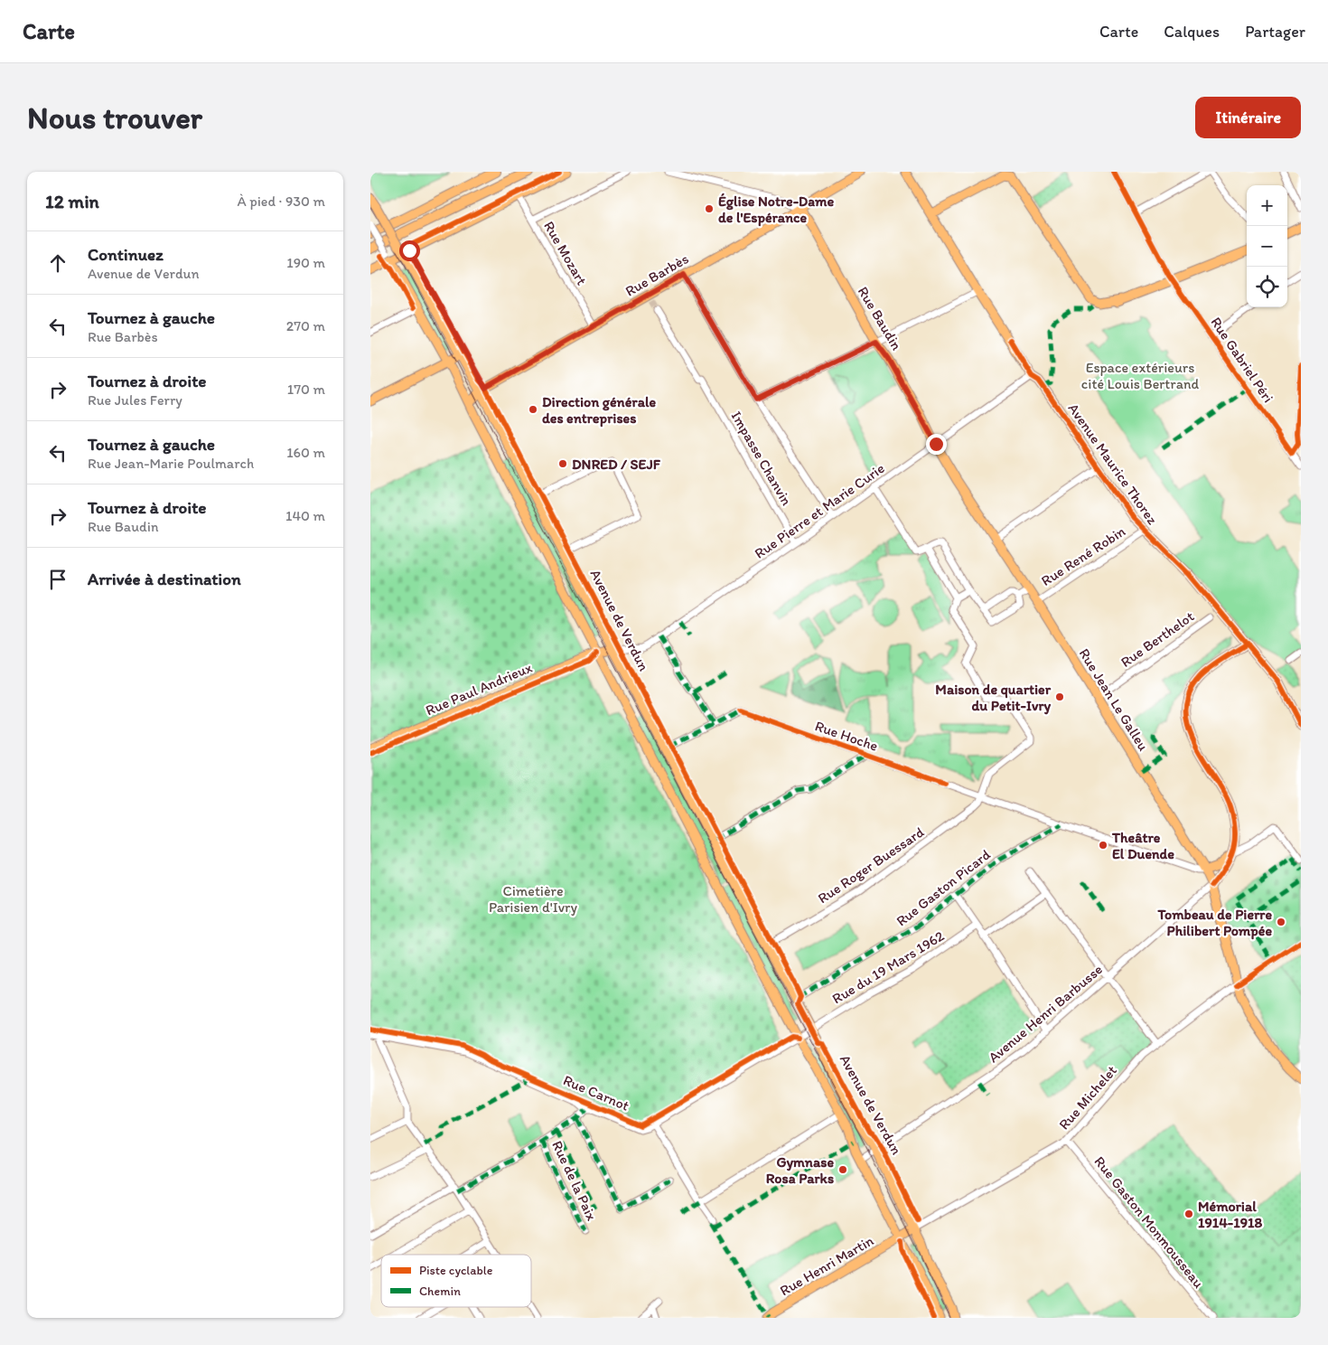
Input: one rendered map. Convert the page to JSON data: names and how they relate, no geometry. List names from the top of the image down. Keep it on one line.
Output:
{"streets":{"main road":["Rue Barbès","Rue Baudin","Avenue Maurice Thorez","Avenue de Verdun","Rue Paul Andrieux","Rue Jean Le Galleu","Rue Michelet","Rue Henri Martin"],"street":["Rue Mozart","Rue Gabriel Péri","Impasse Chanvin","Rue Pierre et Marie Curie","Rue René Robin","Rue Berthelot","Rue Hoche","Rue Roger Buessard","Rue Gaston Picard","Rue du 19 Mars 1962","Avenue Henri Barbusse","Rue Carnot","Rue de la Paix","Rue Gaston Monmousseau"]},"crossings":[["Rue Mozart","Rue Barbès"],["Rue Barbès","Rue Baudin"],["Rue Barbès","Avenue de Verdun"],["Rue Baudin","Rue Pierre et Marie Curie"],["Rue Baudin","Rue Jean Le Galleu"],["Impasse Chanvin","Rue Pierre et Marie Curie"],["Avenue Maurice Thorez","Rue Pierre et Marie Curie"],["Avenue Maurice Thorez","Rue René Robin"],["Rue Pierre et Marie Curie","Avenue de Verdun"],["Rue Pierre et Marie Curie","Rue Paul Andrieux"],["Rue Pierre et Marie Curie","Rue Jean Le Galleu"],["Rue René Robin","Rue Jean Le Galleu"],["Avenue de Verdun","Rue Paul Andrieux"],["Avenue de Verdun","Rue Hoche"],["Avenue de Verdun","Rue Roger Buessard"],["Avenue de Verdun","Rue Gaston Picard"],["Avenue de Verdun","Rue du 19 Mars 1962"],["Avenue de Verdun","Avenue Henri Barbusse"],["Avenue de Verdun","Rue Carnot"],["Avenue de Verdun","Rue Michelet"],["Avenue de Verdun","Rue Henri Martin"],["Rue Berthelot","Rue Jean Le Galleu"],["Rue Jean Le Galleu","Rue Hoche"],["Rue Jean Le Galleu","Avenue Henri Barbusse"],["Rue Jean Le Galleu","Rue Michelet"],["Rue Hoche","Rue Roger Buessard"],["Rue Hoche","Rue Gaston Picard"],["Rue du 19 Mars 1962","Rue Carnot"],["Rue Michelet","Rue Gaston Monmousseau"],["Rue Michelet","Rue Henri Martin"]],"parks":["Espace extérieurs cité Louis Bertrand","Cimetière Parisien d'Ivry"],"places":["Église Notre-Dame de l'Espérance","Direction générale des entreprises","DNRED / SEJF","Maison de quartier du Petit-Ivry","Theâtre El Duende","Tombeau de Pierre Philibert Pompée","Gymnase Rosa Parks","Mémorial 1914-1918"],"legend":["Piste cyclable","Chemin"],"page":{"header":"Carte","nav":["Carte","Calques","Partager"],"buttons":"Itinéraire","title":"Nous trouver","heading":["12 min","À pied · 930 m"],"map_buttons":["+","−"],"list":[["Continuez","Avenue de Verdun","190 m"],["Tournez à gauche","Rue Barbès","270 m"],["Tournez à droite","Rue Jules Ferry","170 m"],["Tournez à gauche","Rue Jean-Marie Poulmarch","160 m"],["Tournez à droite","Rue Baudin","140 m"],"Arrivée à destination"]}}
